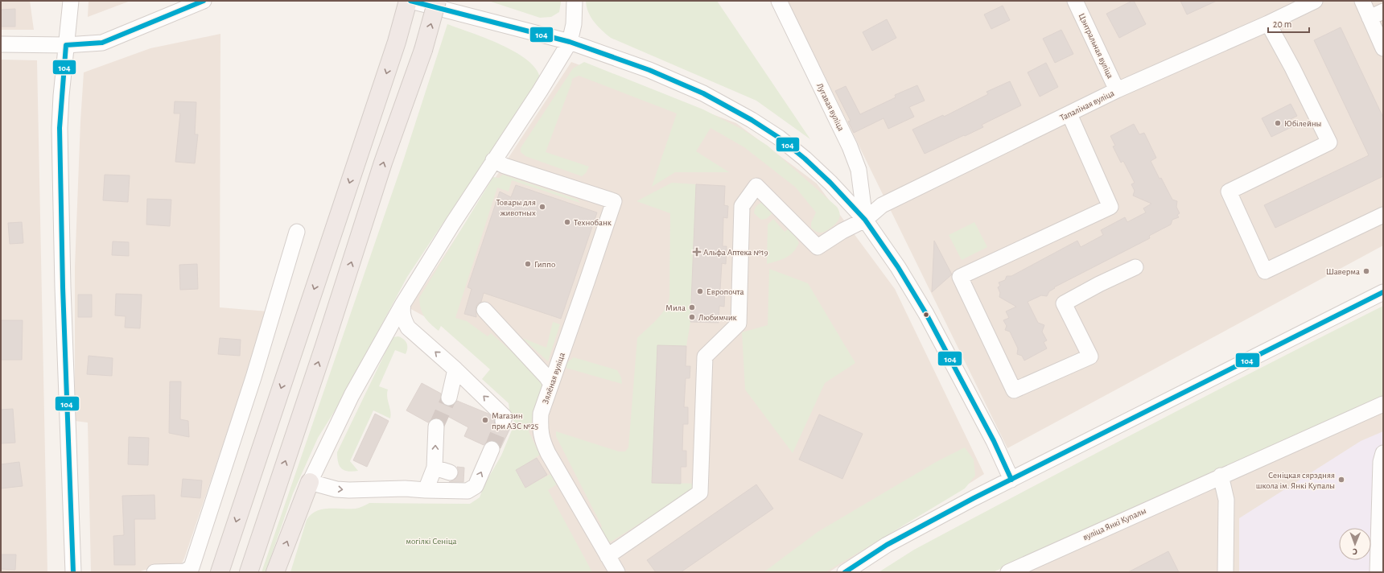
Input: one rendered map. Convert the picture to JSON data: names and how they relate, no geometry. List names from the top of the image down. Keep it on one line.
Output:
{"streets":{"street":["Цэнтральная вуліца","Тапаліная вуліца","Лугавая вуліца","Зялёная вуліца","вуліца Янкі Купалы"]},"crossings":[["Цэнтральная вуліца","Тапаліная вуліца"],["Тапаліная вуліца","Лугавая вуліца"],["Тапаліная вуліца","Зялёная вуліца"]],"parks":["могілкі Сеніца"],"places":{"other":["Юбілейны","Товары для животных","Технобанк","Гиппо","Шаверма","Европочта","Мила","Любимчик","Магазин при АЗС №25","Сеніцкая сярэдняя школа ім. Янкі Купалы"],"health":["Альфа Аптека №19"]},"lines":["transit line 104"],"scale_bar":"20 m","north":"bottom"}
